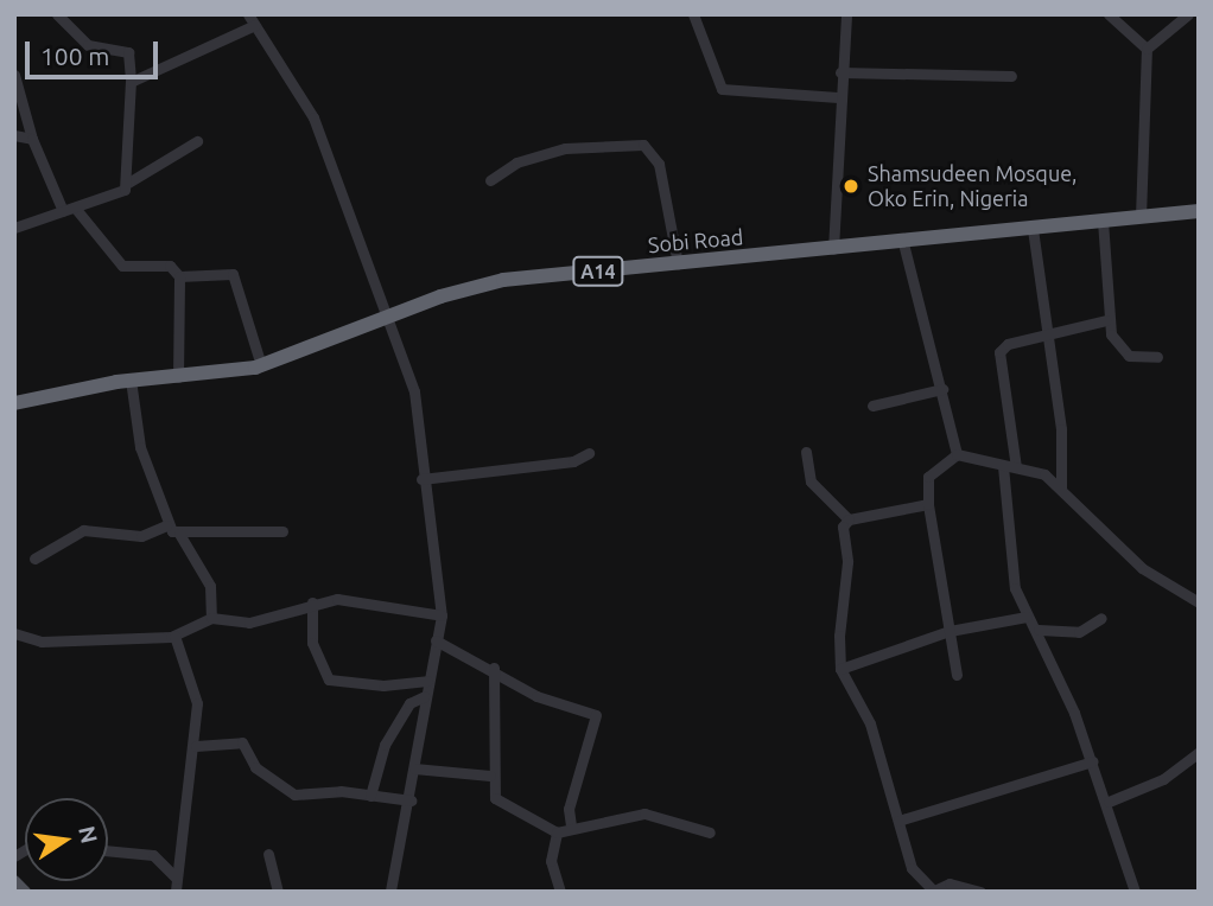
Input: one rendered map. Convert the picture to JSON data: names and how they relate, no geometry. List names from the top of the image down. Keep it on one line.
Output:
{"streets":{"highway":["Sobi Road","A14"]},"places":["Shamsudeen Mosque, Oko Erin, Nigeria"],"scale_bar":"100 m","north":"right"}
